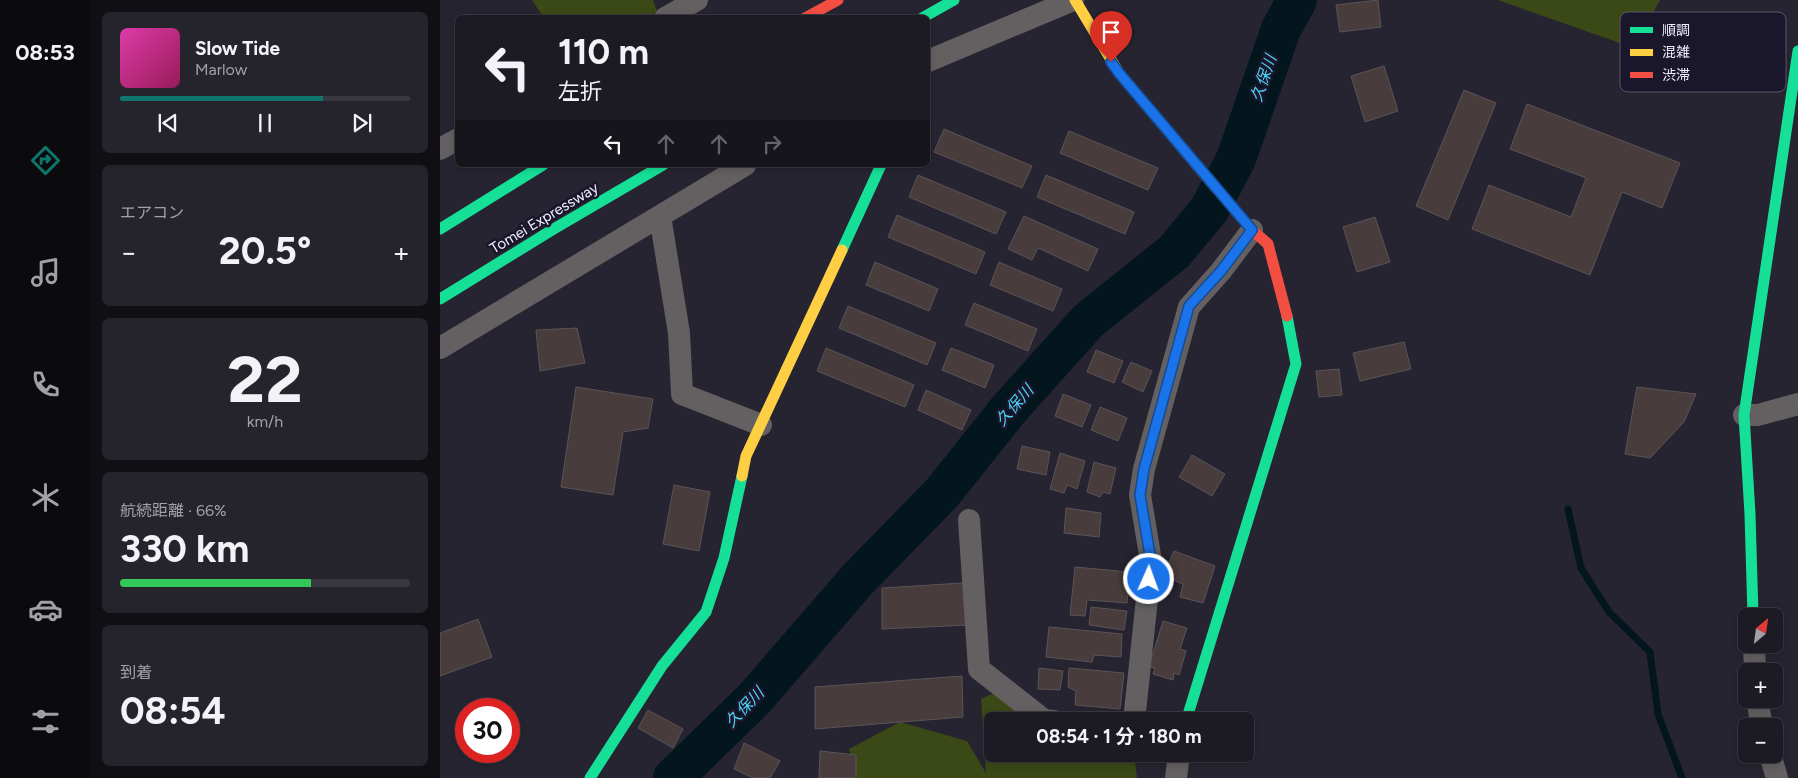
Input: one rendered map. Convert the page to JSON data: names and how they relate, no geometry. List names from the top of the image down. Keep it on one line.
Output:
{"streets":{"main road":["Tomei Expressway"]},"water":["久保川"],"legend":["順調","混雑","渋滞"],"north":"top right","page":{"tabs":"08:53","turn":["110 m","左折"],"song":["Slow Tide","Marlow"],"tile":["エアコン",["22","km/h"],["航続距離 · 66%","330 km"],["到着","08:54"]],"heat":["−","20.5°","+"],"map_buttons":["+","−"],"limit":"30","trip":"08:54 · 1 分 · 180 m"}}
